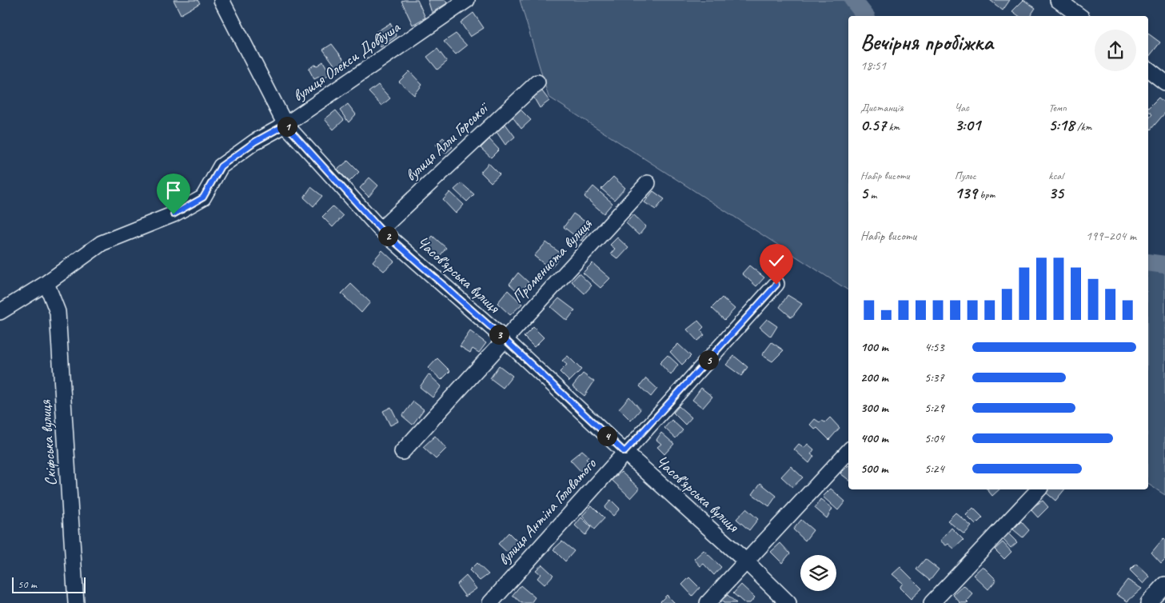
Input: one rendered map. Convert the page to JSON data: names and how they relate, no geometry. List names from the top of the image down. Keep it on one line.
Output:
{"streets":{"street":["вулиця Олекси Довбуша","вулиця Алли Горської","Промениста вулиця","Часов'ярська вулиця","Скіфська вулиця","вулиця Антіна Головатого"]},"crossings":[["вулиця Олекси Довбуша","Часов'ярська вулиця"],["вулиця Олекси Довбуша","Скіфська вулиця"],["вулиця Алли Горської","Часов'ярська вулиця"],["Промениста вулиця","Часов'ярська вулиця"],["Часов'ярська вулиця","вулиця Антіна Головатого"]],"scale_bar":"50 m","page":{"heading":["Вечірня пробіжка","18:51"],"stats":[["Дистанція","0.57 km"],["Час","3:01"],["Темп","5:18 /km"],["Набір висоти","5 m"],["Пульс","139 bpm"],["kcal","35"]],"pins":["1","2","3","5","4"],"chart":["Набір висоти","199–204 m"],"list":[{"name":"100 m","note":"4:53"},{"name":"200 m","note":"5:37"},{"name":"300 m","note":"5:29"},{"name":"400 m","note":"5:04"},{"name":"500 m","note":"5:24"}],"scale":"50 m"}}
